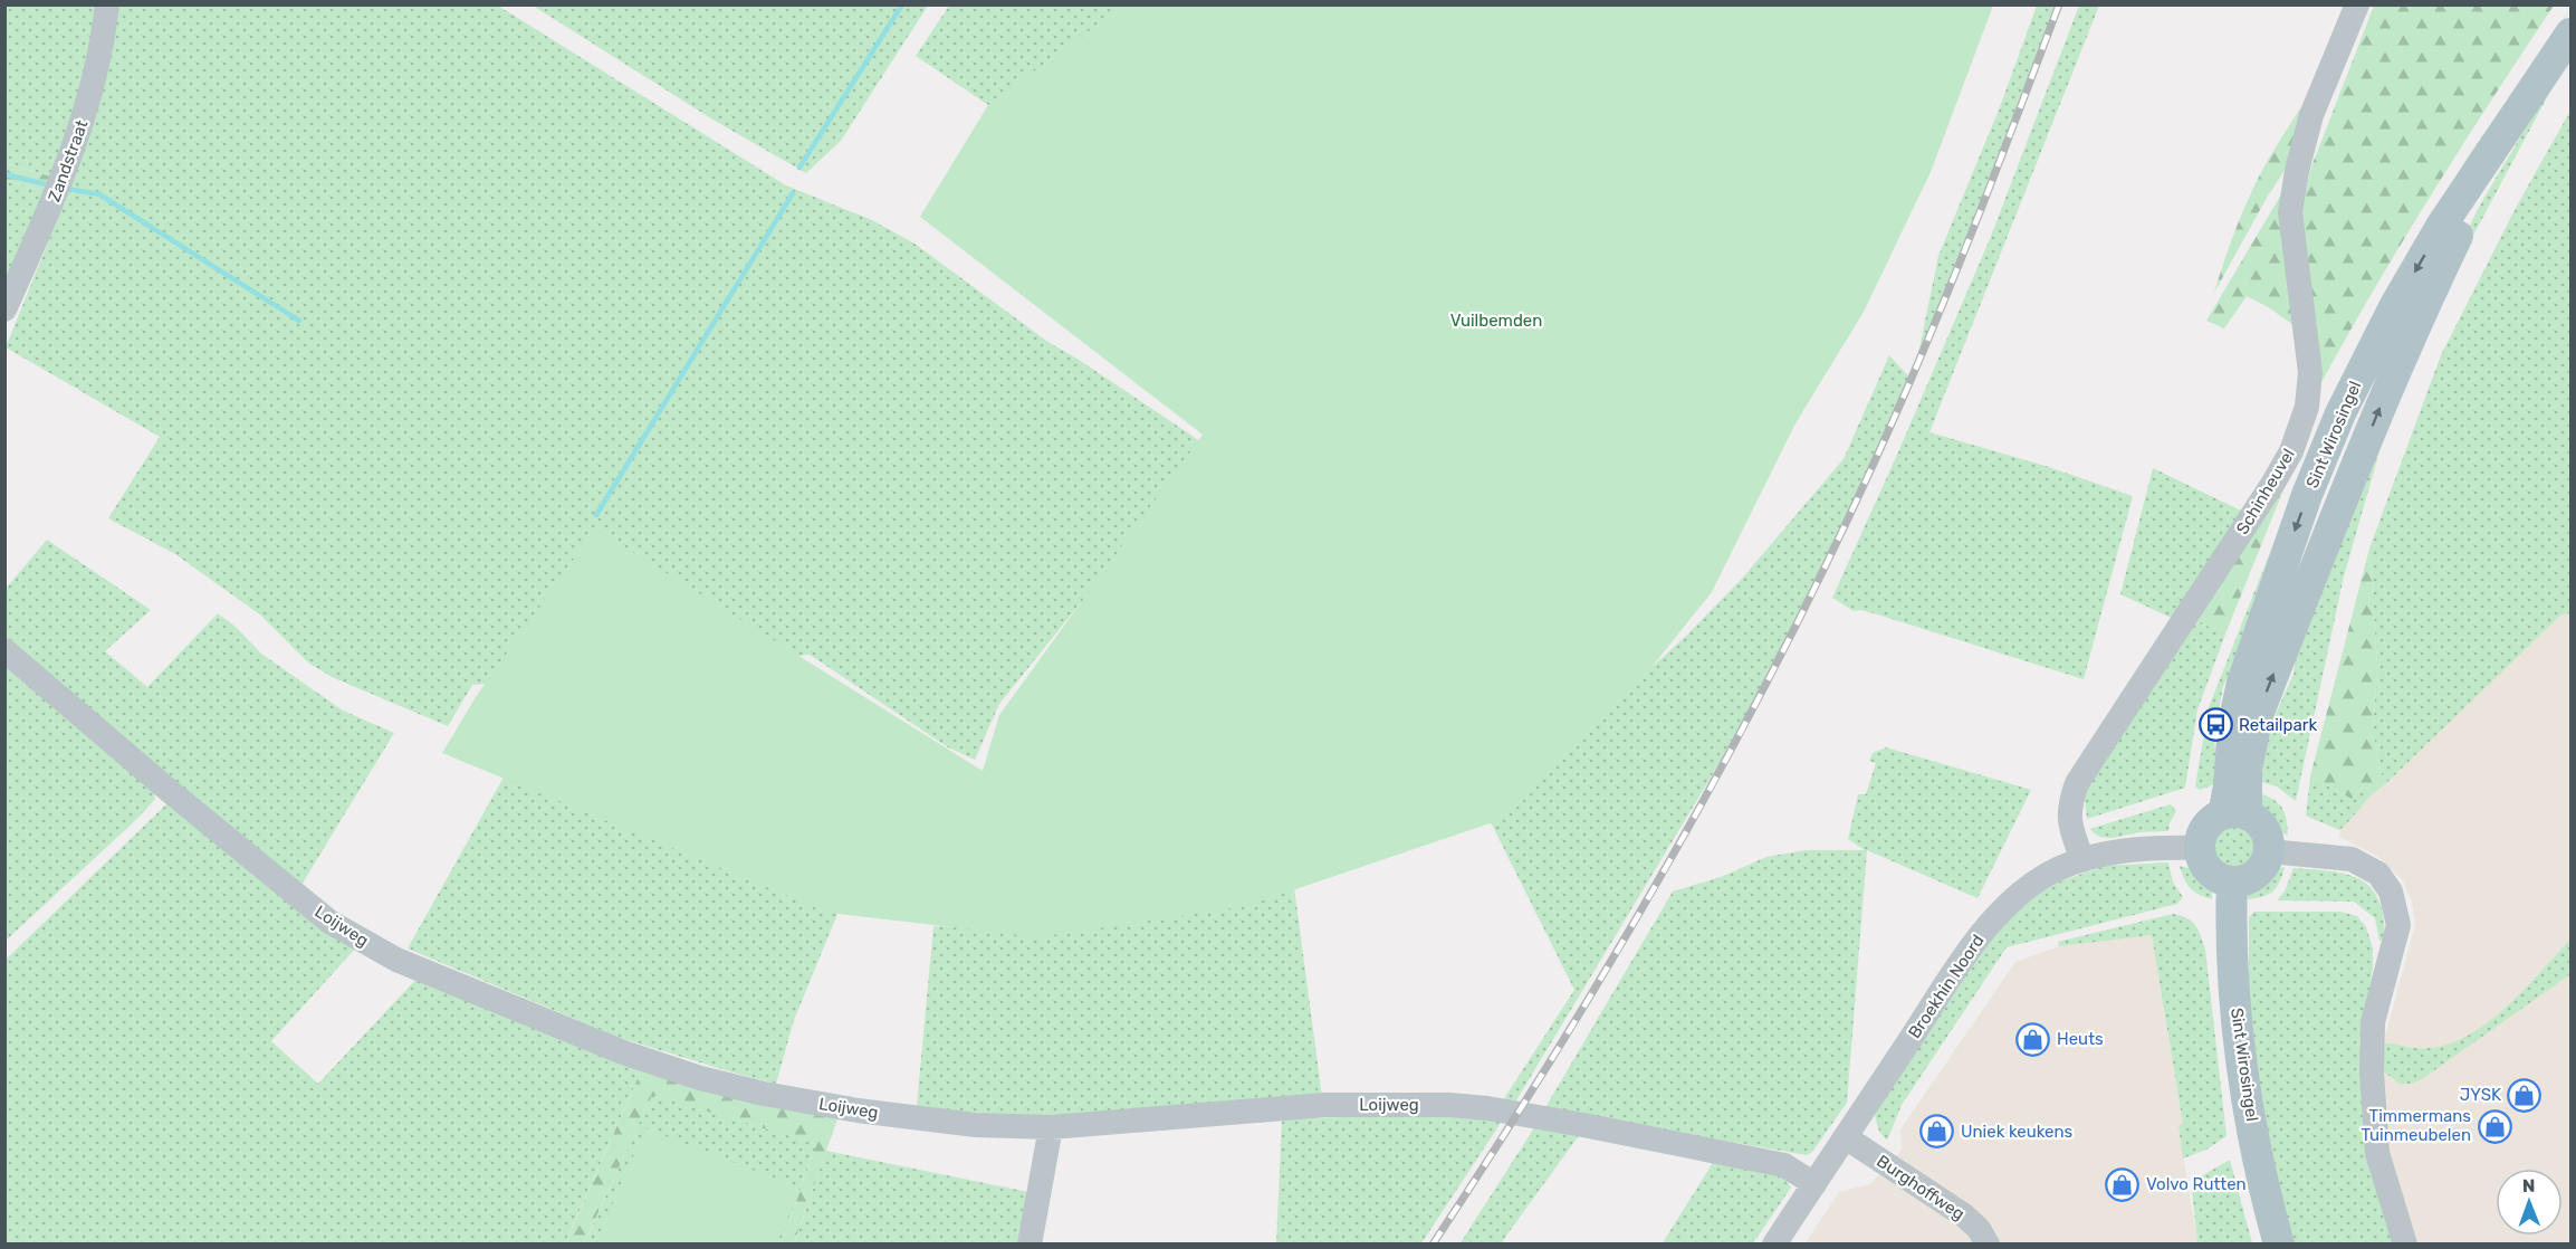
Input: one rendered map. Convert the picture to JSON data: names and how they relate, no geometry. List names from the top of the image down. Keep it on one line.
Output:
{"streets":{"main road":["Sint Wirosingel"],"street":["Zandstraat","Schinheuvel","Loijweg","Broekhin Noord","Burghoffweg"]},"crossings":[["Sint Wirosingel","Broekhin Noord"],["Schinheuvel","Broekhin Noord"],["Loijweg","Broekhin Noord"],["Broekhin Noord","Burghoffweg"]],"parks":["Vuilbemden"],"places":{"bus stop":["Retailpark"],"shop":["Heuts","JYSK","Timmermans Tuinmeubelen","Uniek keukens","Volvo Rutten"]},"north":"top"}
